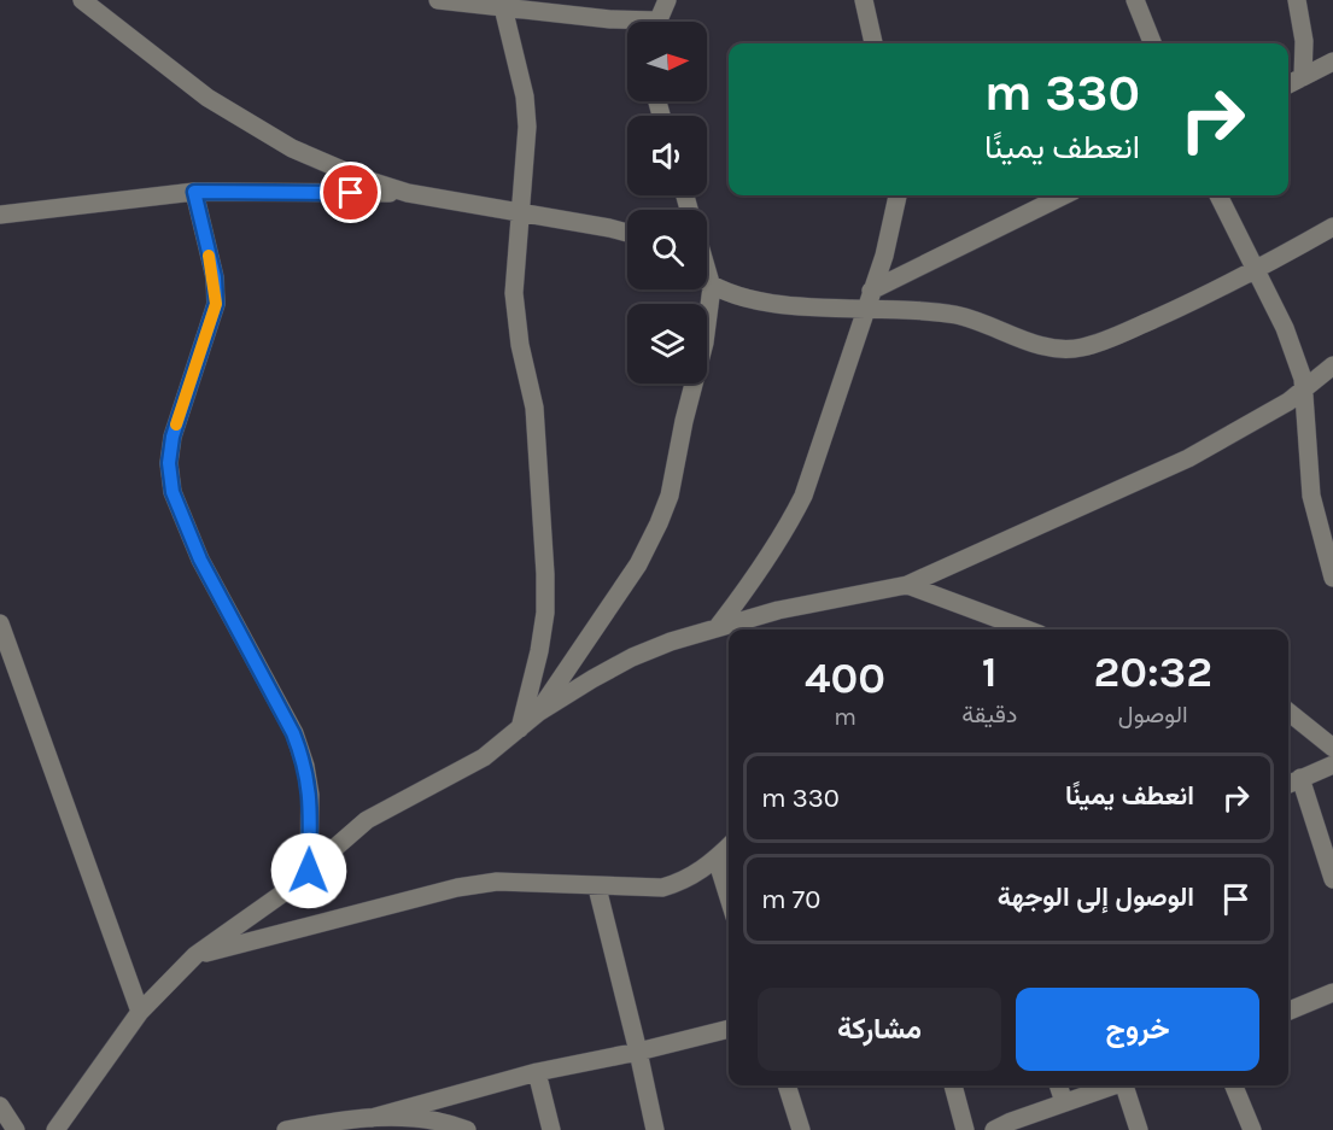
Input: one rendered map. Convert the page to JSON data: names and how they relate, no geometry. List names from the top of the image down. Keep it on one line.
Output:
{"north":"right","page":{"turn":["330 m","انعطف يمينًا"],"eta":["20:32","الوصول","1","دقيقة","400","m"],"list":[{"name":"انعطف يمينًا","value":"330 m"},{"name":"الوصول إلى الوجهة","value":"70 m"}],"buttons":["خروج","مشاركة"]}}
